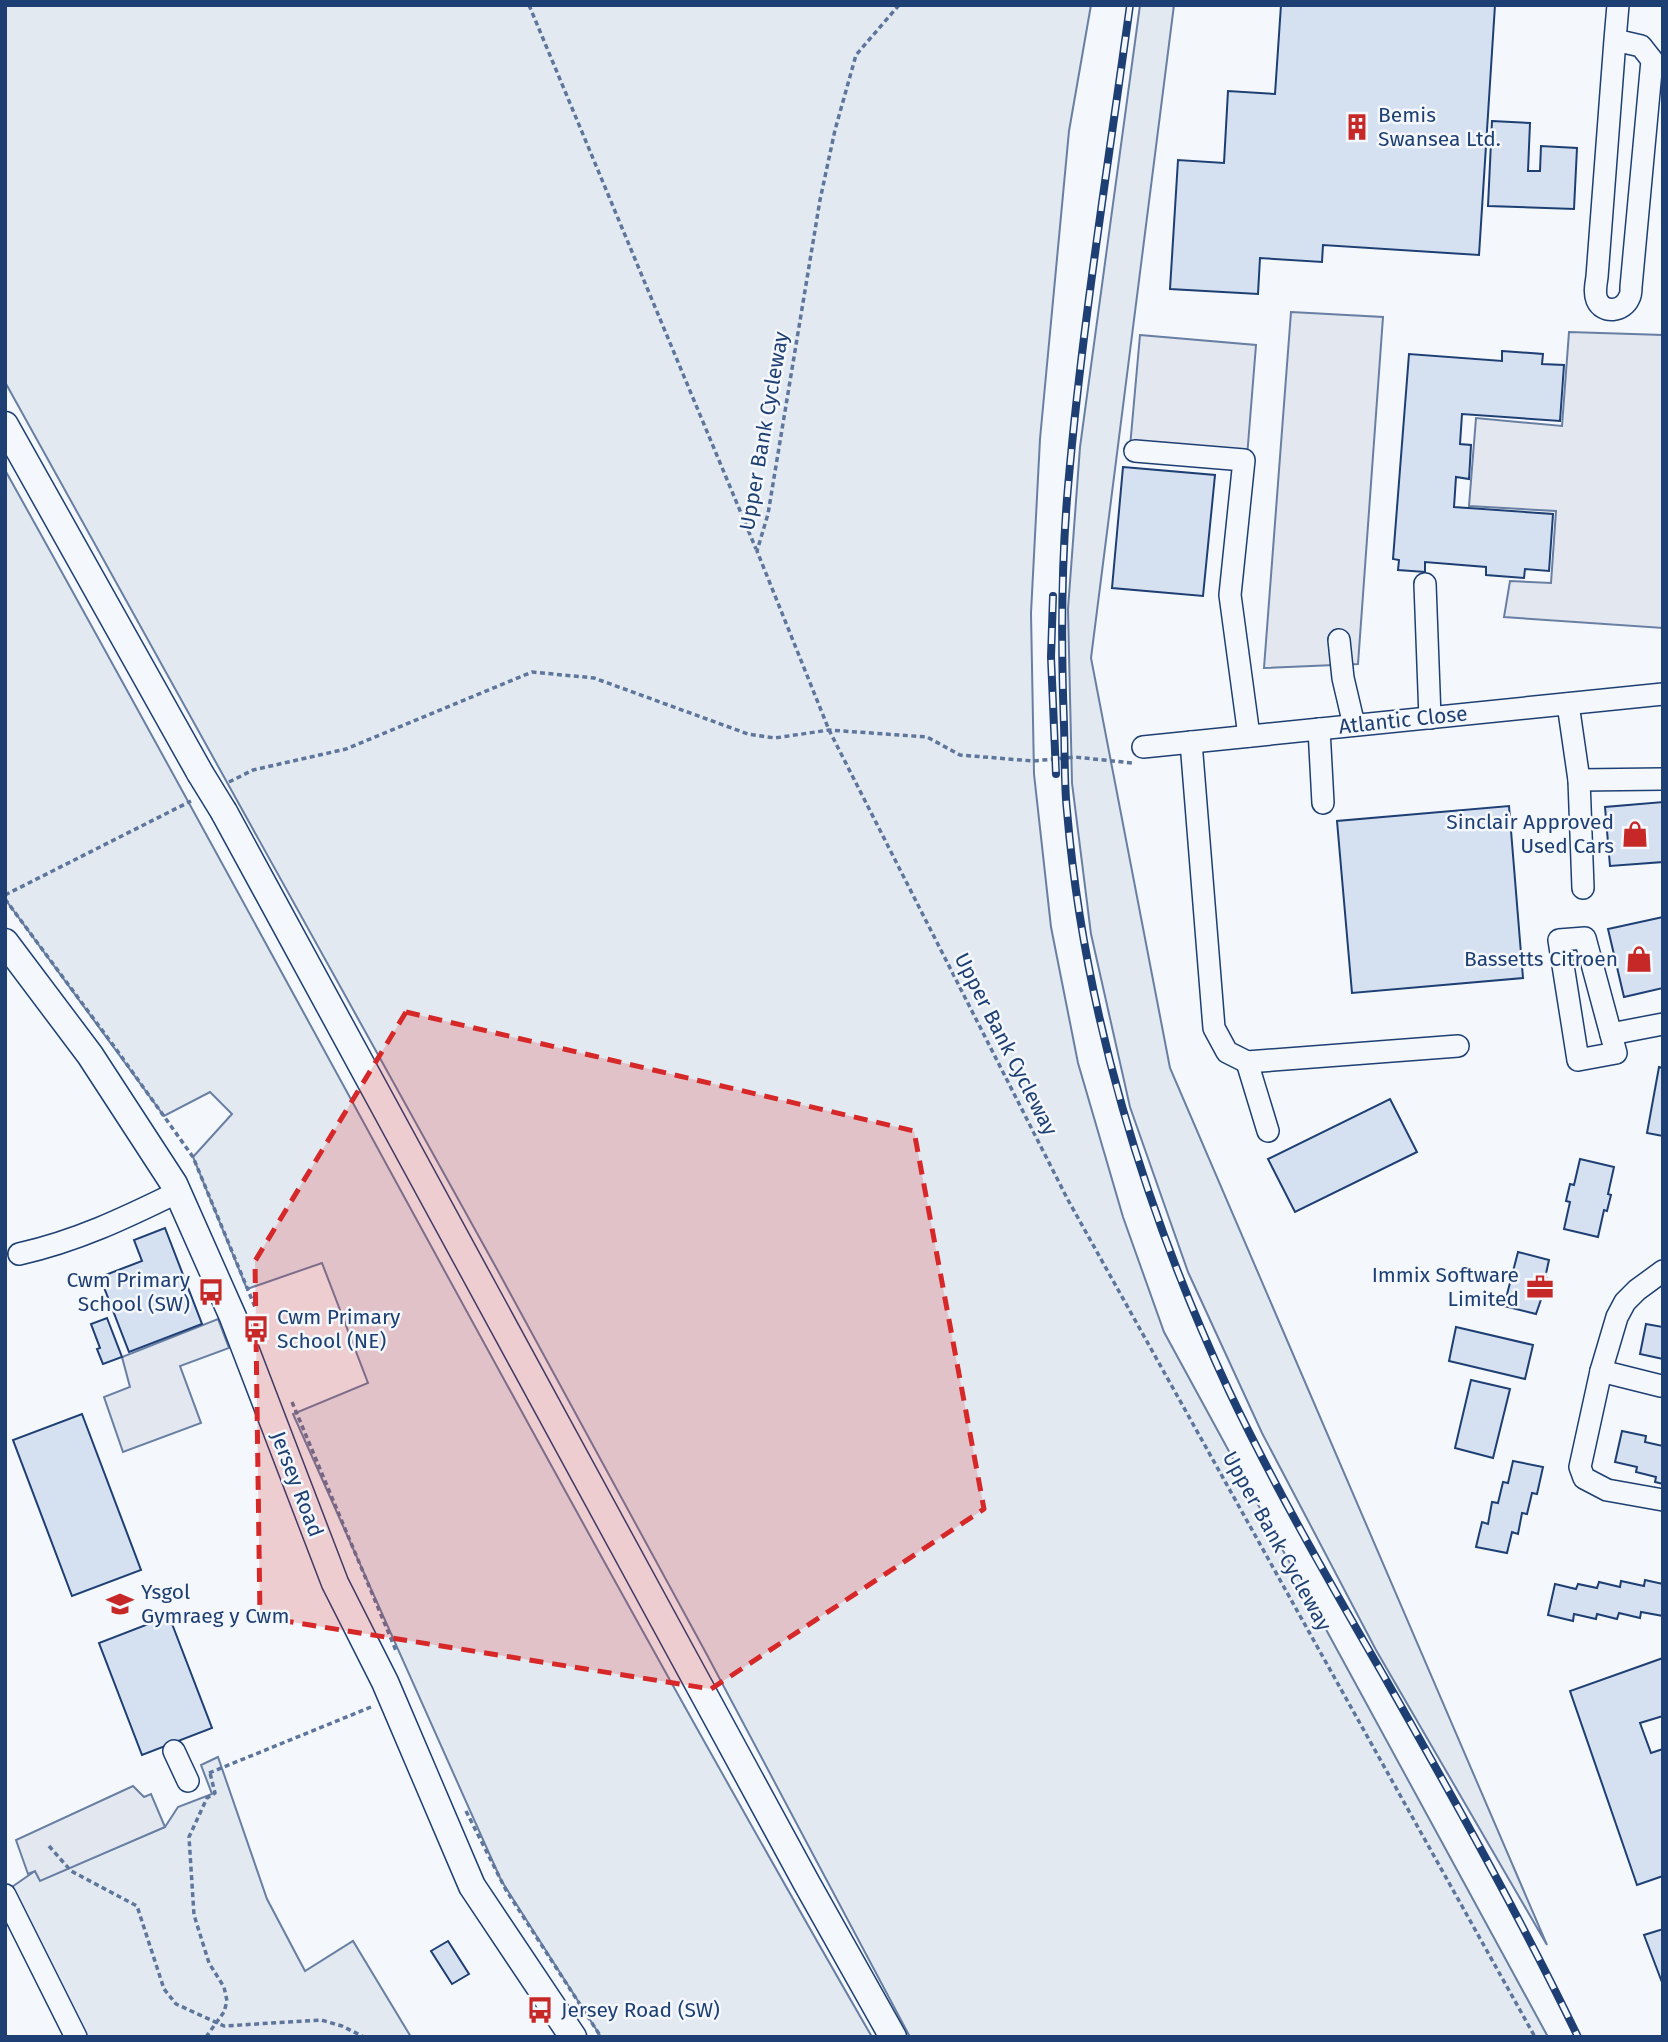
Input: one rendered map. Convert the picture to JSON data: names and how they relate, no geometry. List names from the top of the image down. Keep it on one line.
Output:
{"streets":{"main road":["Jersey Road"],"street":["Atlantic Close"],"path":["Upper Bank Cycleway"]},"places":{"building":["Bemis Swansea Ltd."],"shop":["Sinclair Approved Used Cars","Bassetts Citroen"],"office":["Immix Software Limited"],"bus stop":["Cwm Primary School (SW)","Cwm Primary School (NE)","Jersey Road (SW)"],"school or university":["Ysgol Gymraeg y Cwm"]}}
